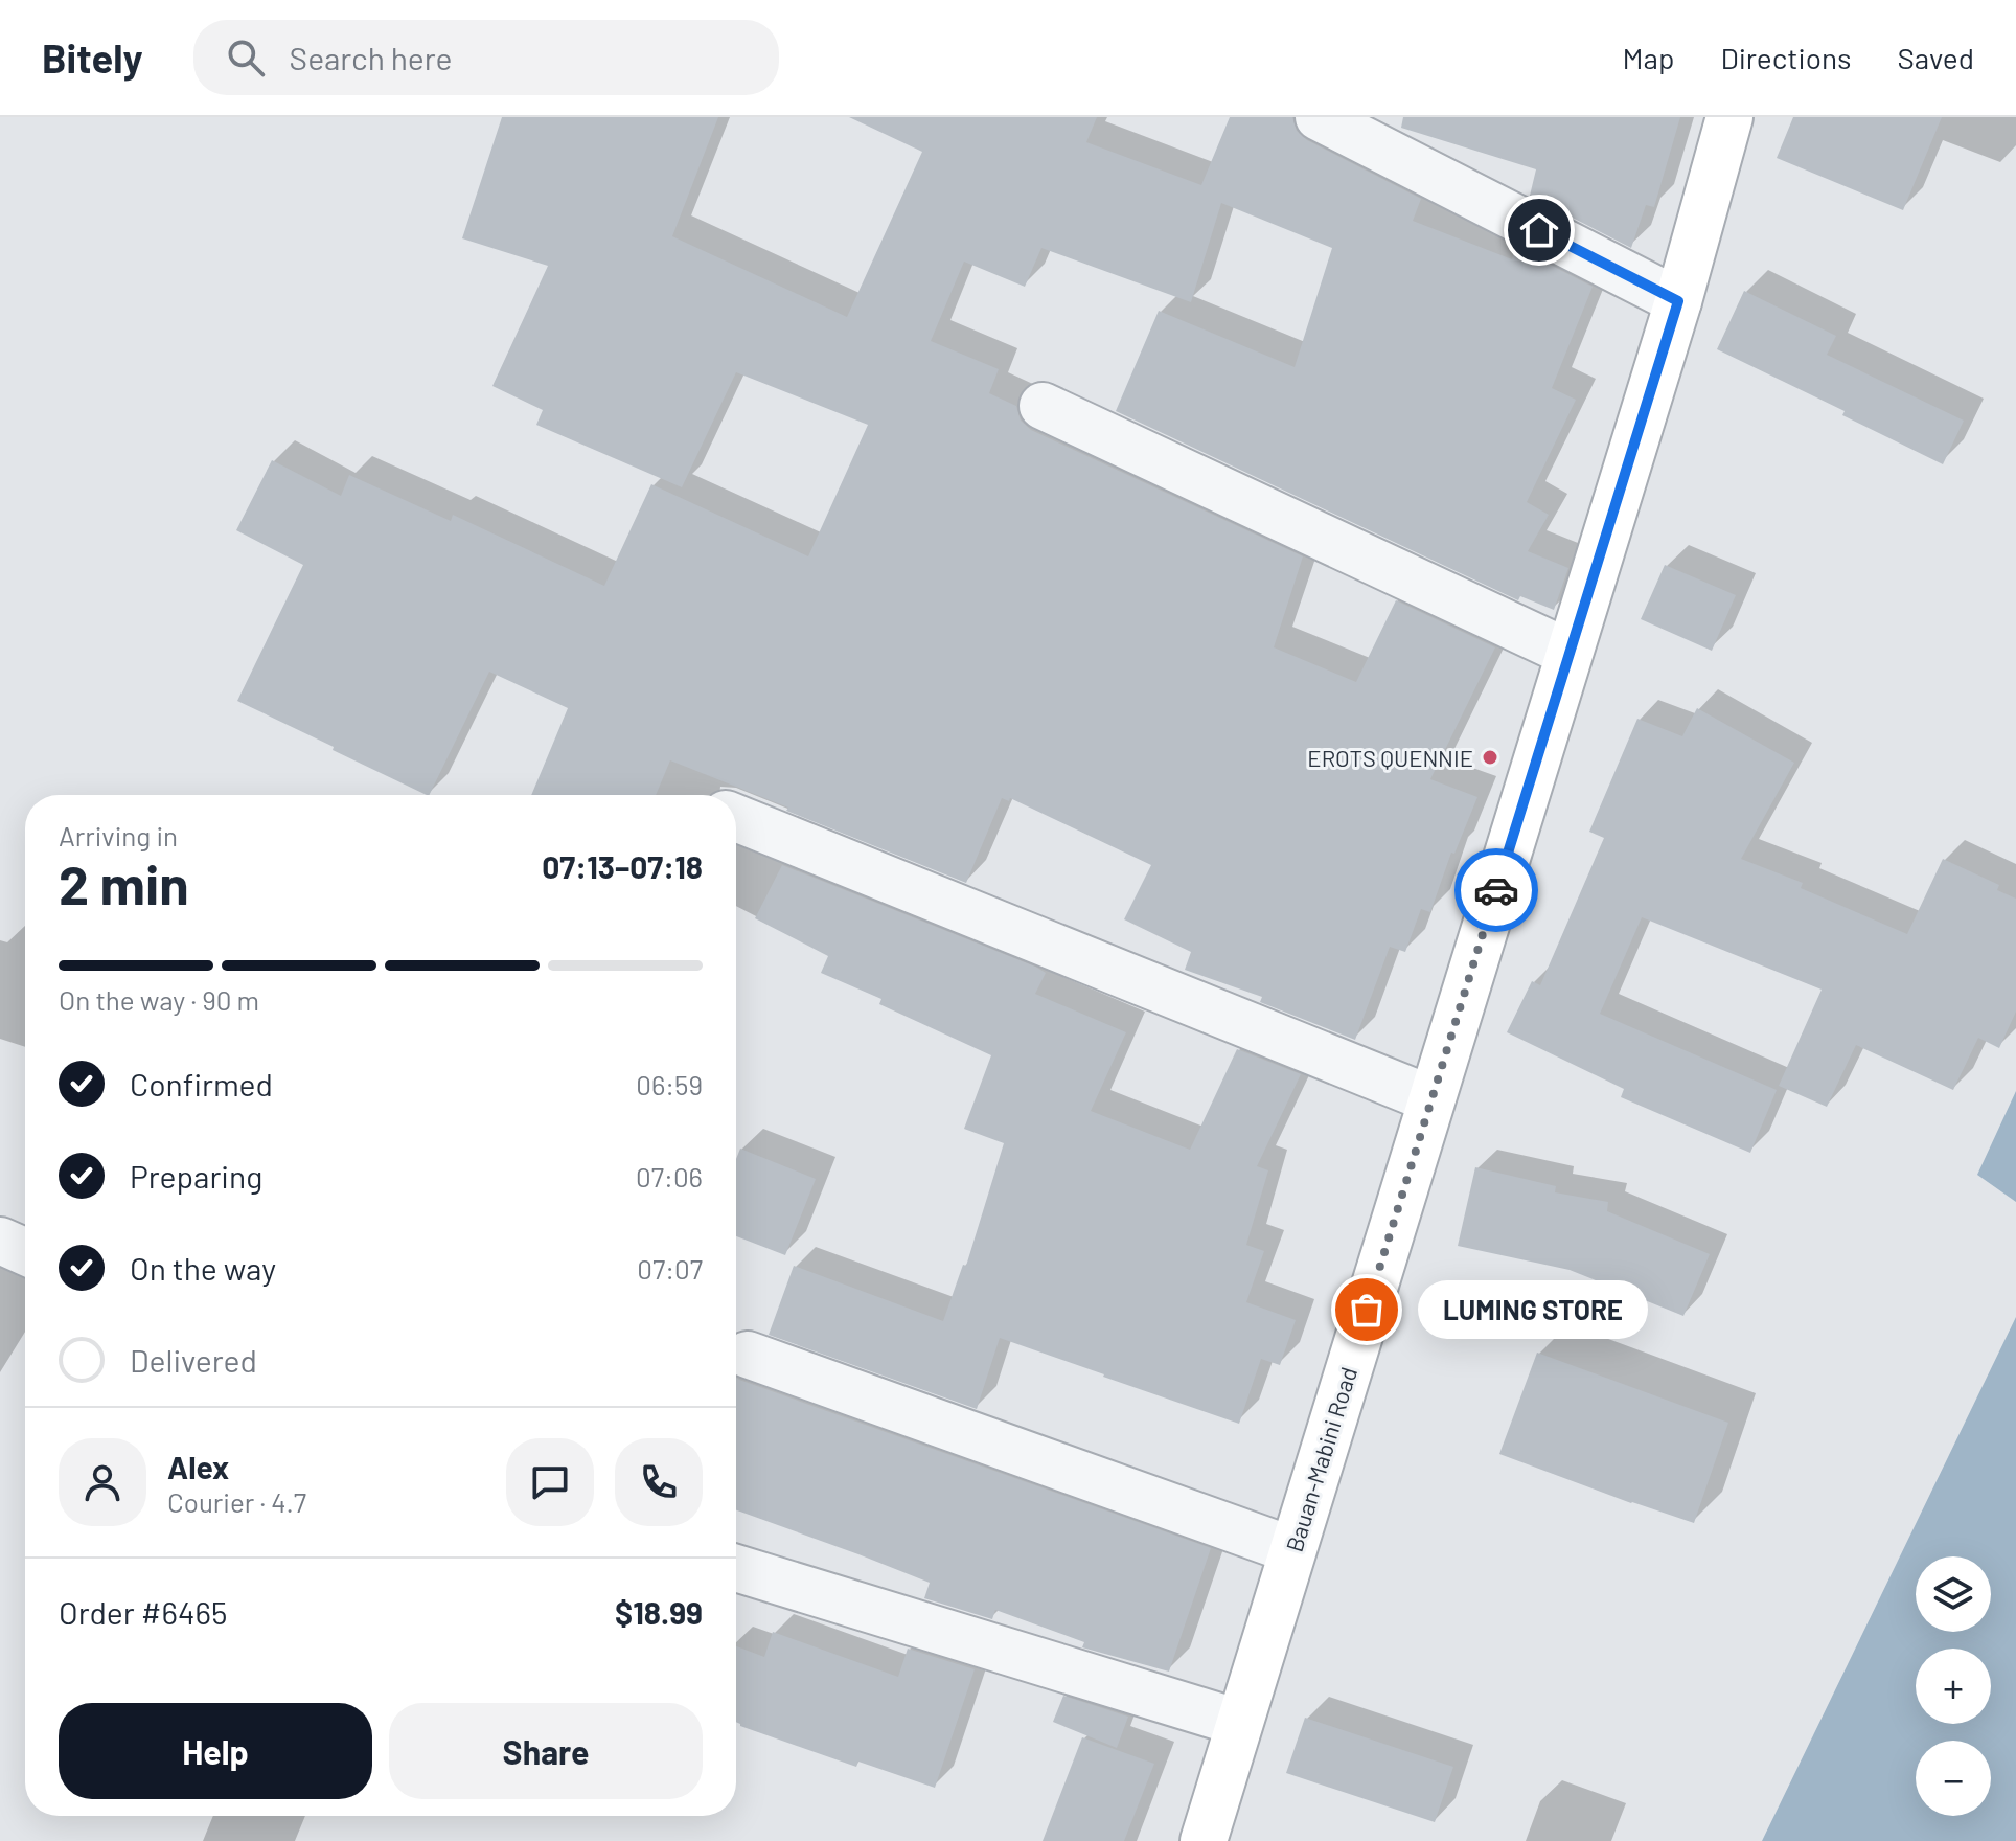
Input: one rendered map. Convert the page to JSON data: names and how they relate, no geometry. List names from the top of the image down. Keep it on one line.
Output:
{"streets":{"main road":["Bauan-Mabini Road"]},"places":["EROTS QUENNIE","LUMING STORE"],"page":{"header":"Bitely","search":"Search here","nav":["Map","Directions","Saved"],"heading":["2 min","Arriving in","07:13–07:18"],"panel":["Alex","Courier · 4.7","Order #6465","$18.99"],"bar":"On the way · 90 m","list":[["Confirmed","06:59"],["Preparing","07:06"],["On the way","07:07"],"Delivered"],"bubble":"LUMING STORE","map_buttons":["+","−"],"buttons":["Help","Share"]}}
